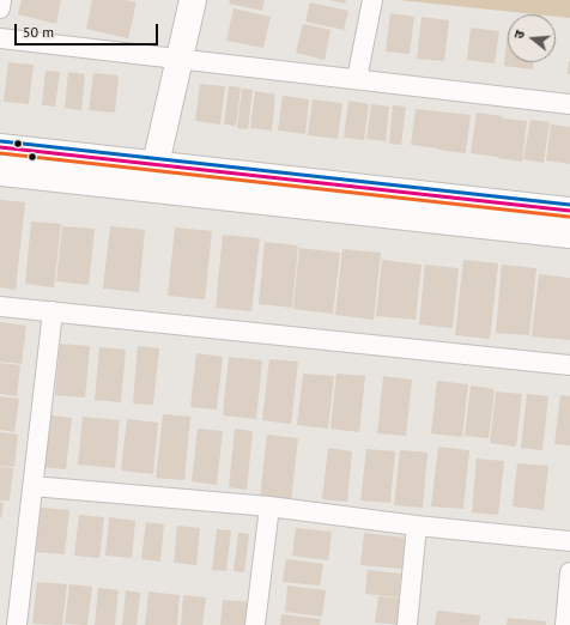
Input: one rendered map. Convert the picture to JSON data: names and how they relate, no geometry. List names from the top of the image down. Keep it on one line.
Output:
{"scale_bar":"50 m","north":"left"}
